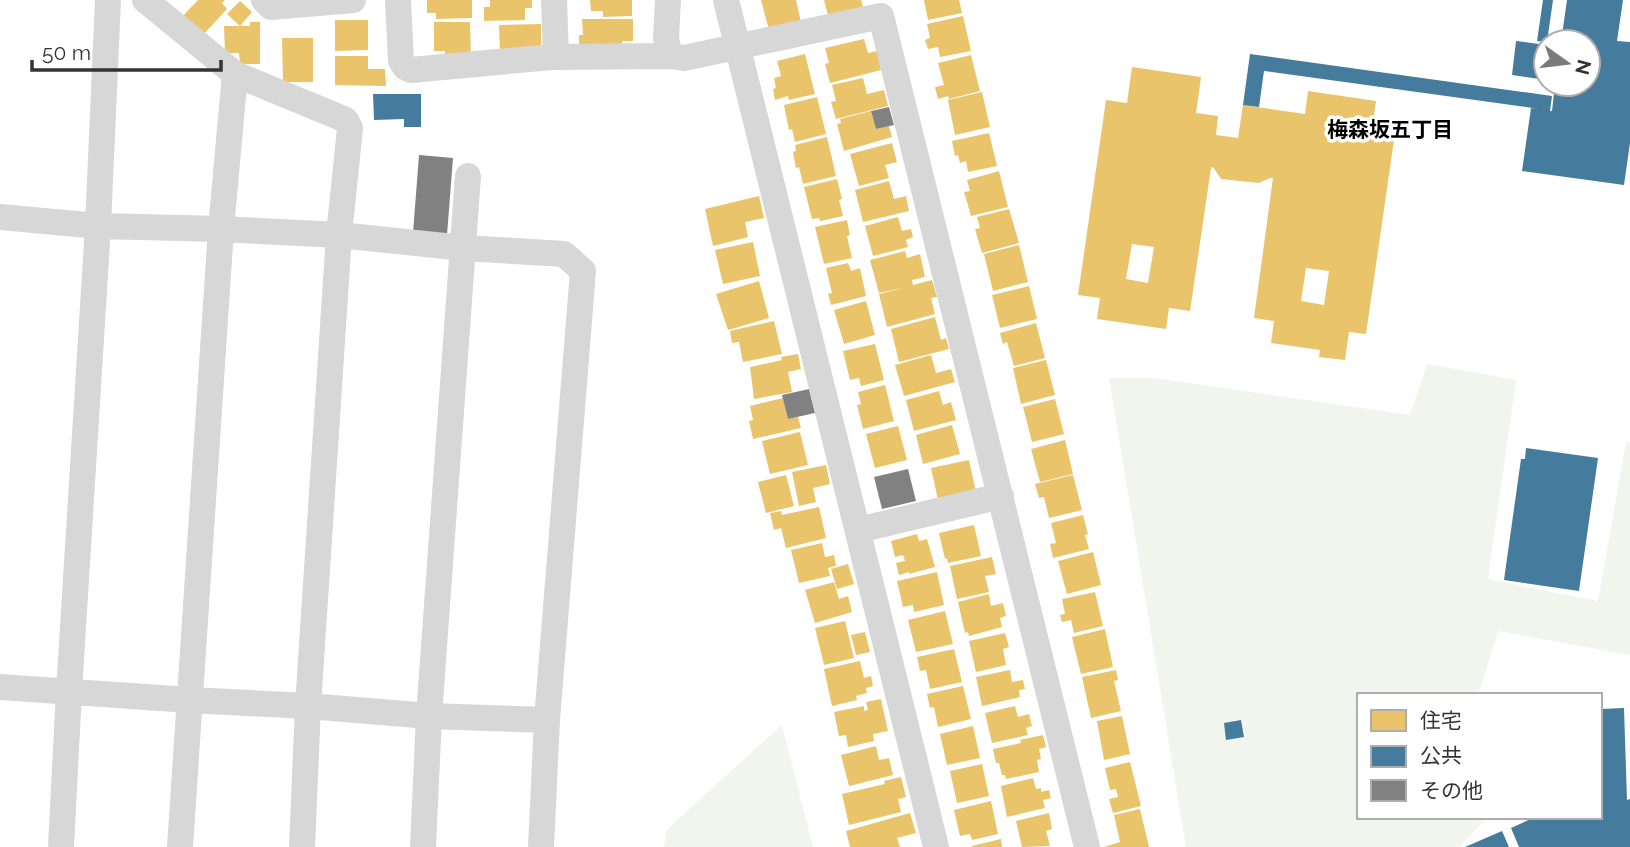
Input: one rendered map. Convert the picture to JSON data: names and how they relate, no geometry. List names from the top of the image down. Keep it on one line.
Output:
{"districts":["梅森坂五丁目"],"legend":["住宅","公共","その他"],"scale_bar":"50 m","north":"right"}
